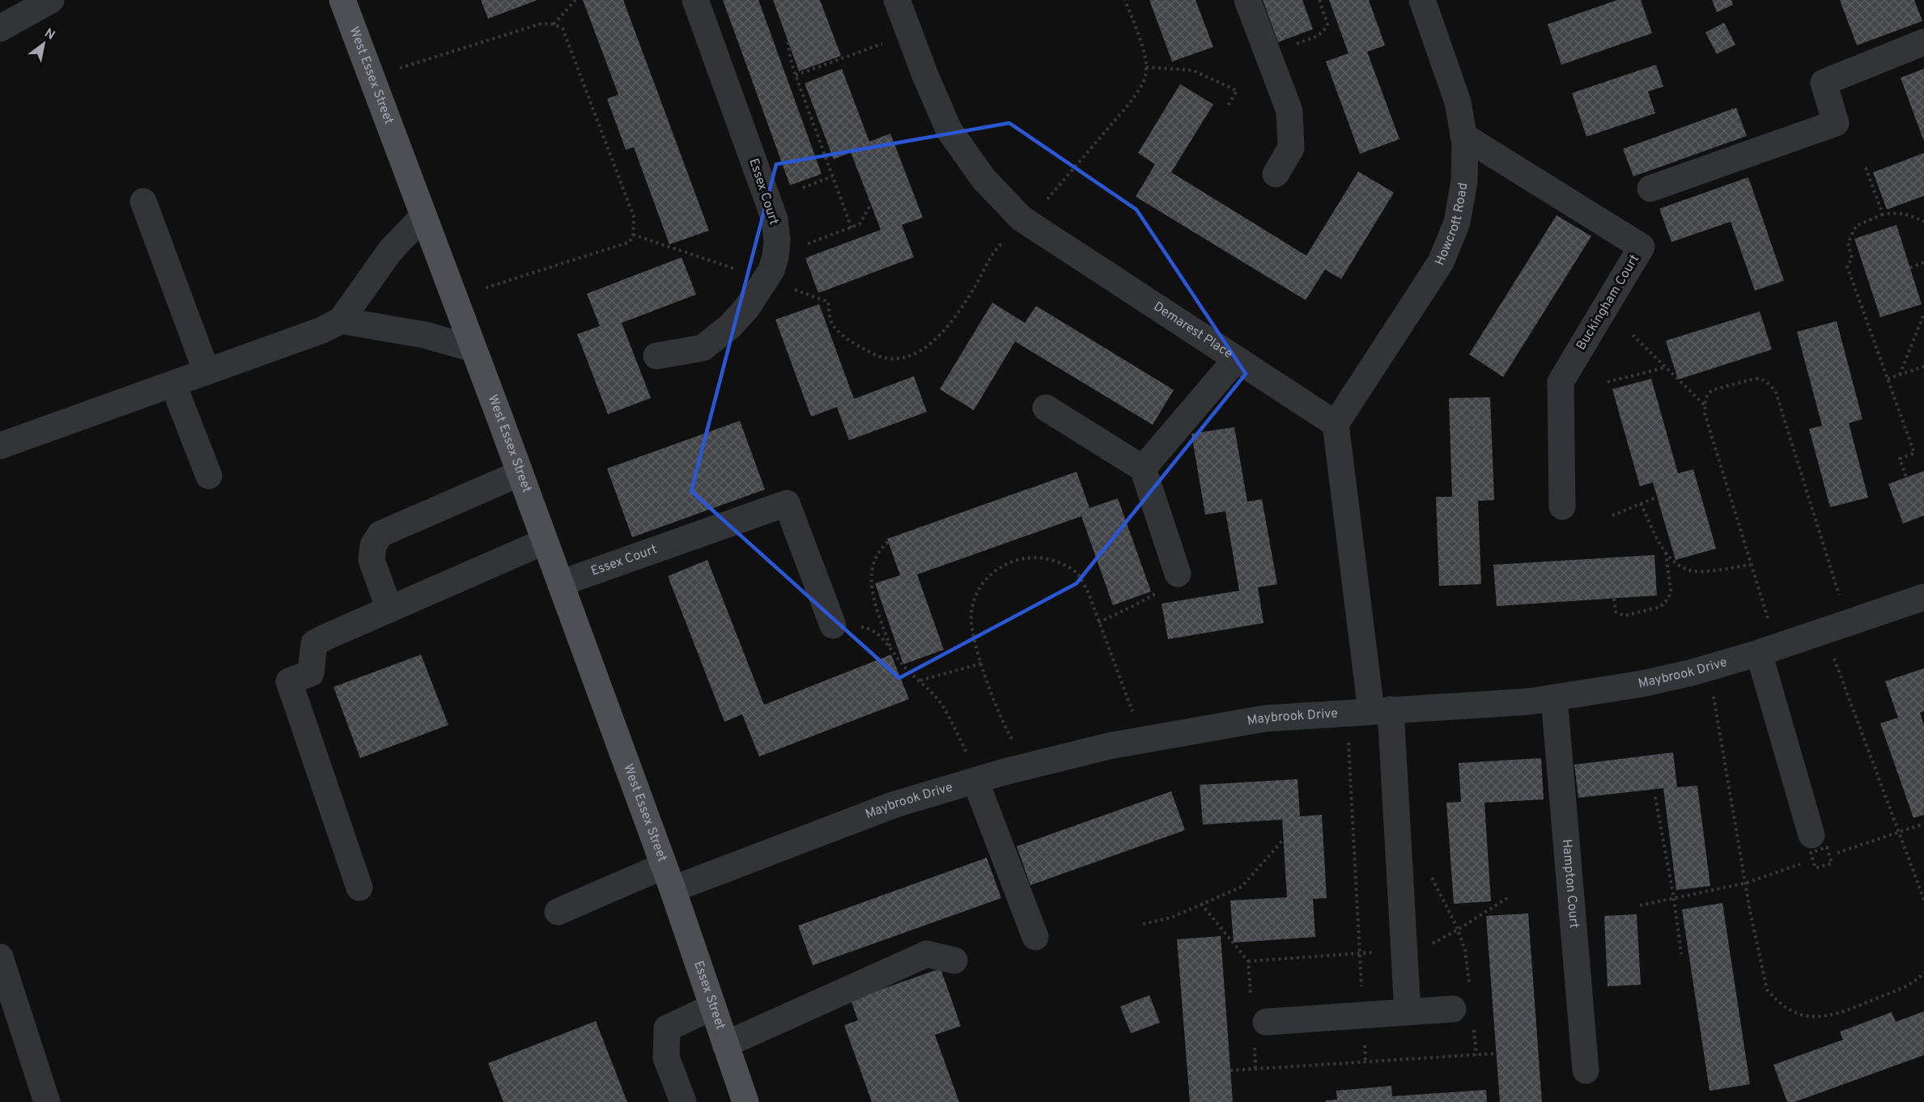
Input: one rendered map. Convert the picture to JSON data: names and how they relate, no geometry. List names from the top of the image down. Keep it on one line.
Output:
{"streets":{"main road":["West Essex Street","Essex Street"],"street":["Essex Court","Howcroft Road","Buckingham Court","Demarest Place","Maybrook Drive","Hampton Court"]},"crossings":[["West Essex Street","Essex Court"],["West Essex Street","Maybrook Drive"],["West Essex Street","Essex Street"],["Howcroft Road","Buckingham Court"],["Howcroft Road","Demarest Place"],["Maybrook Drive","Hampton Court"],["Maybrook Drive","Essex Street"]],"north":"top right"}
